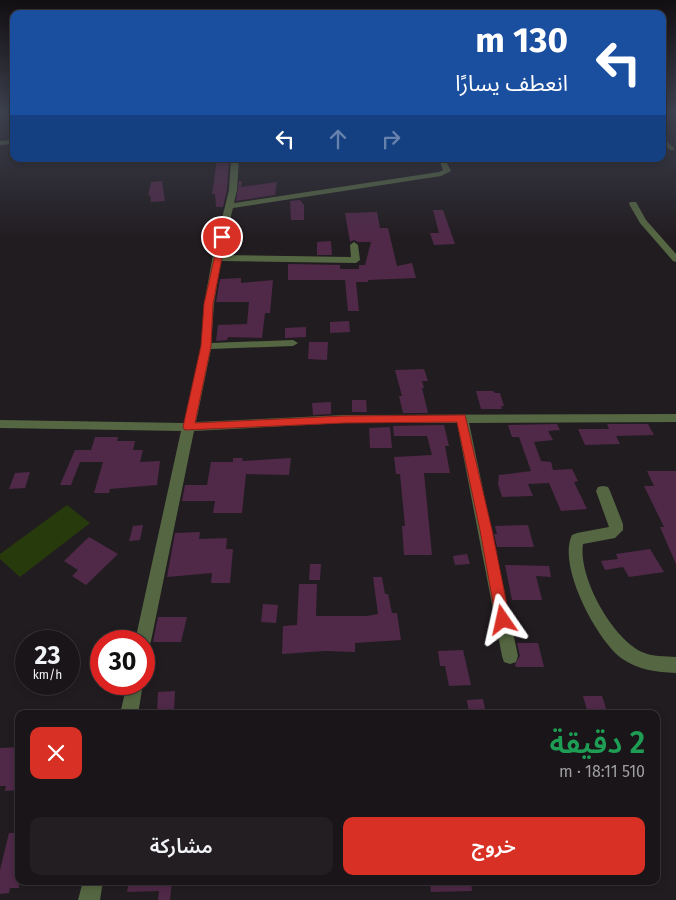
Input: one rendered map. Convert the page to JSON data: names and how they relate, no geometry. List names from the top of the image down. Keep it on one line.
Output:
{"page":{"turn":["130 m","انعطف يسارًا"],"speed":"23 km/h","limit":"30","heading":["2 دقيقة","510 m · 18:11"],"buttons":["خروج","مشاركة"]}}
